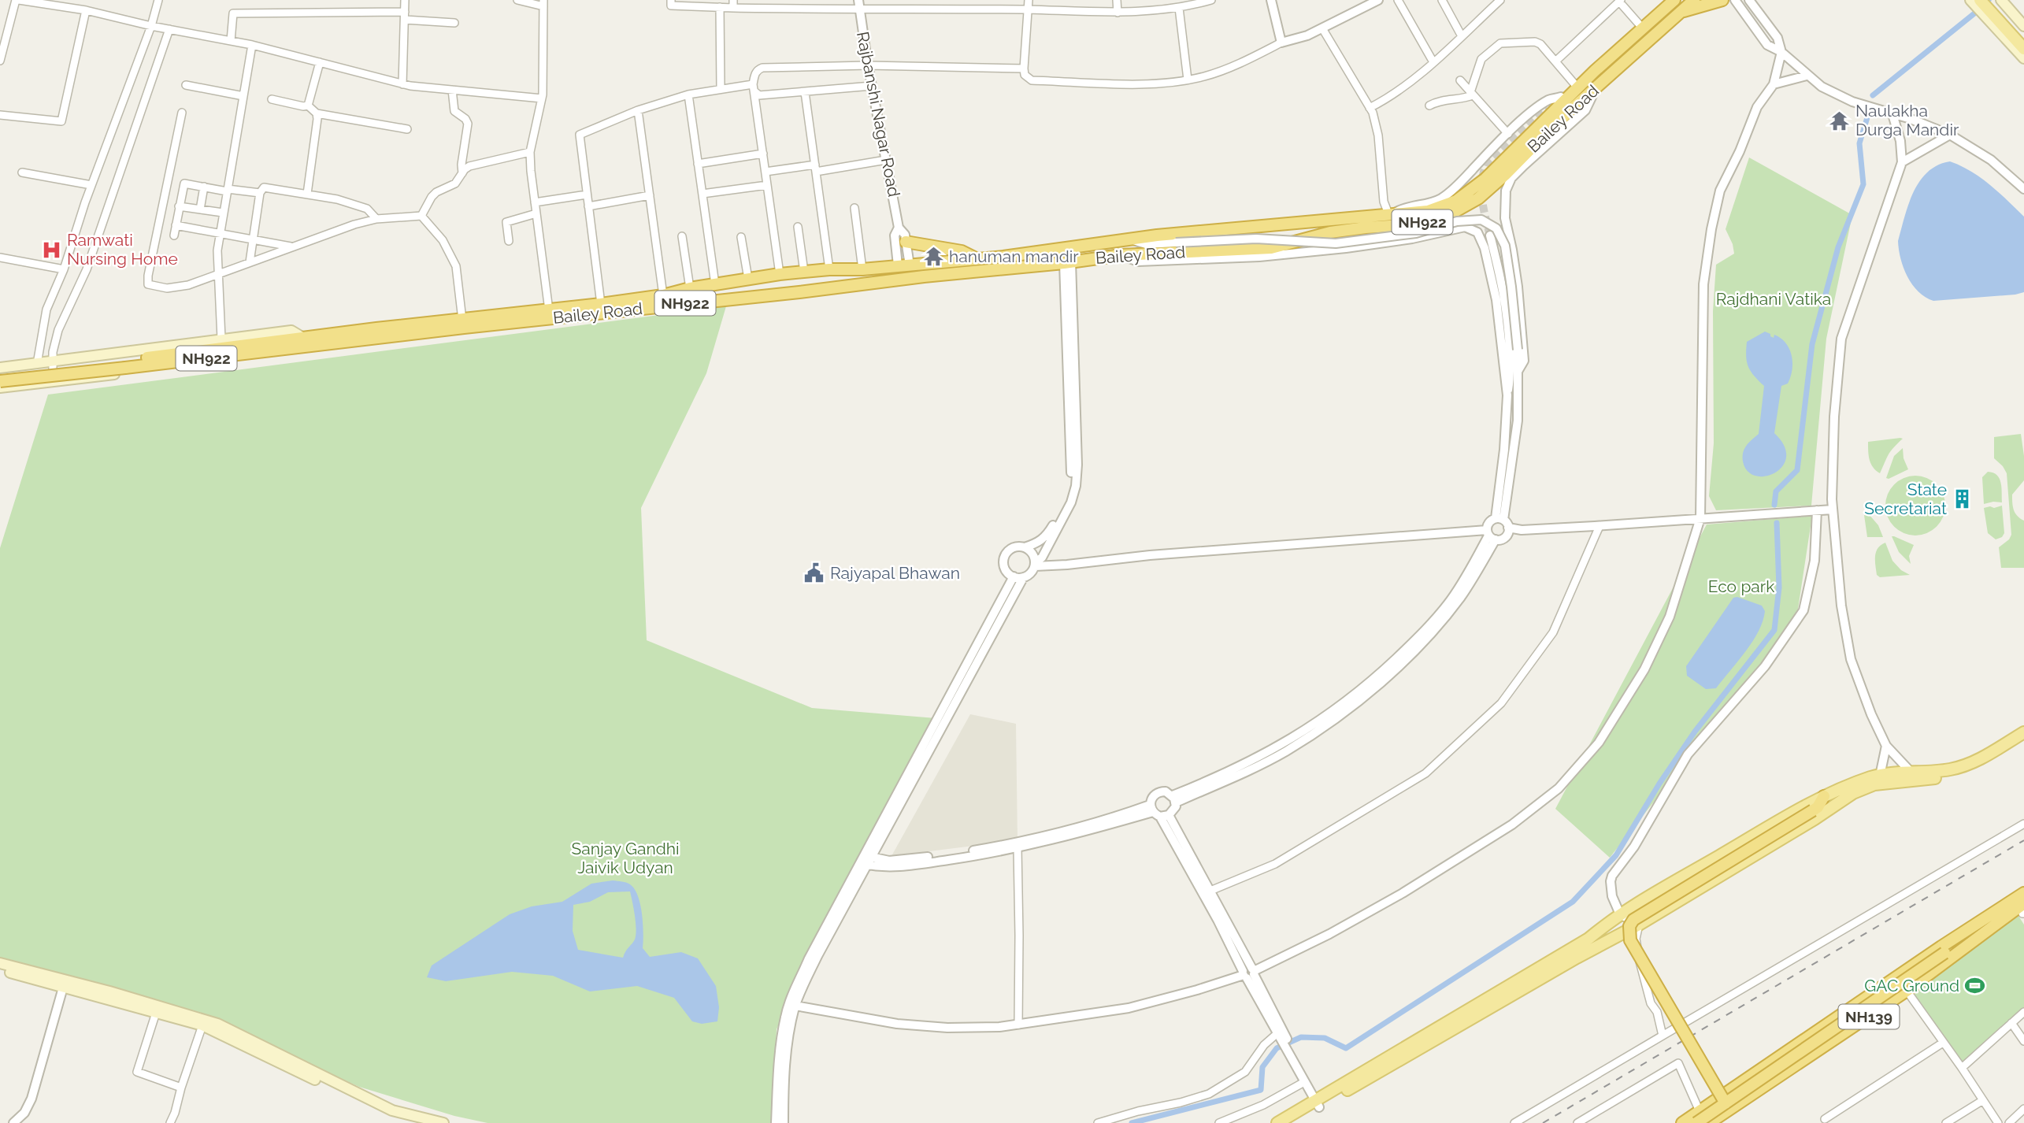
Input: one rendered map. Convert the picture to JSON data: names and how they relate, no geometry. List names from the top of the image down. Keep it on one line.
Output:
{"streets":{"highway":["Bailey Road","NH922","NH139"],"street":["Rajbanshi Nagar Road"]},"crossings":[["Rajbanshi Nagar Road","Bailey Road"],["Bailey Road","NH922"]],"parks":["Rajdhani Vatika","Eco park","Sanjay Gandhi Jaivik Udyan"],"places":{"temple":["Naulakha Durga Mandir","hanuman mandir"],"hospital":["Ramwati Nursing Home"],"building":["State Secretariat"],"public building":["Rajyapal Bhawan"],"sports":["GAC Ground"]}}
